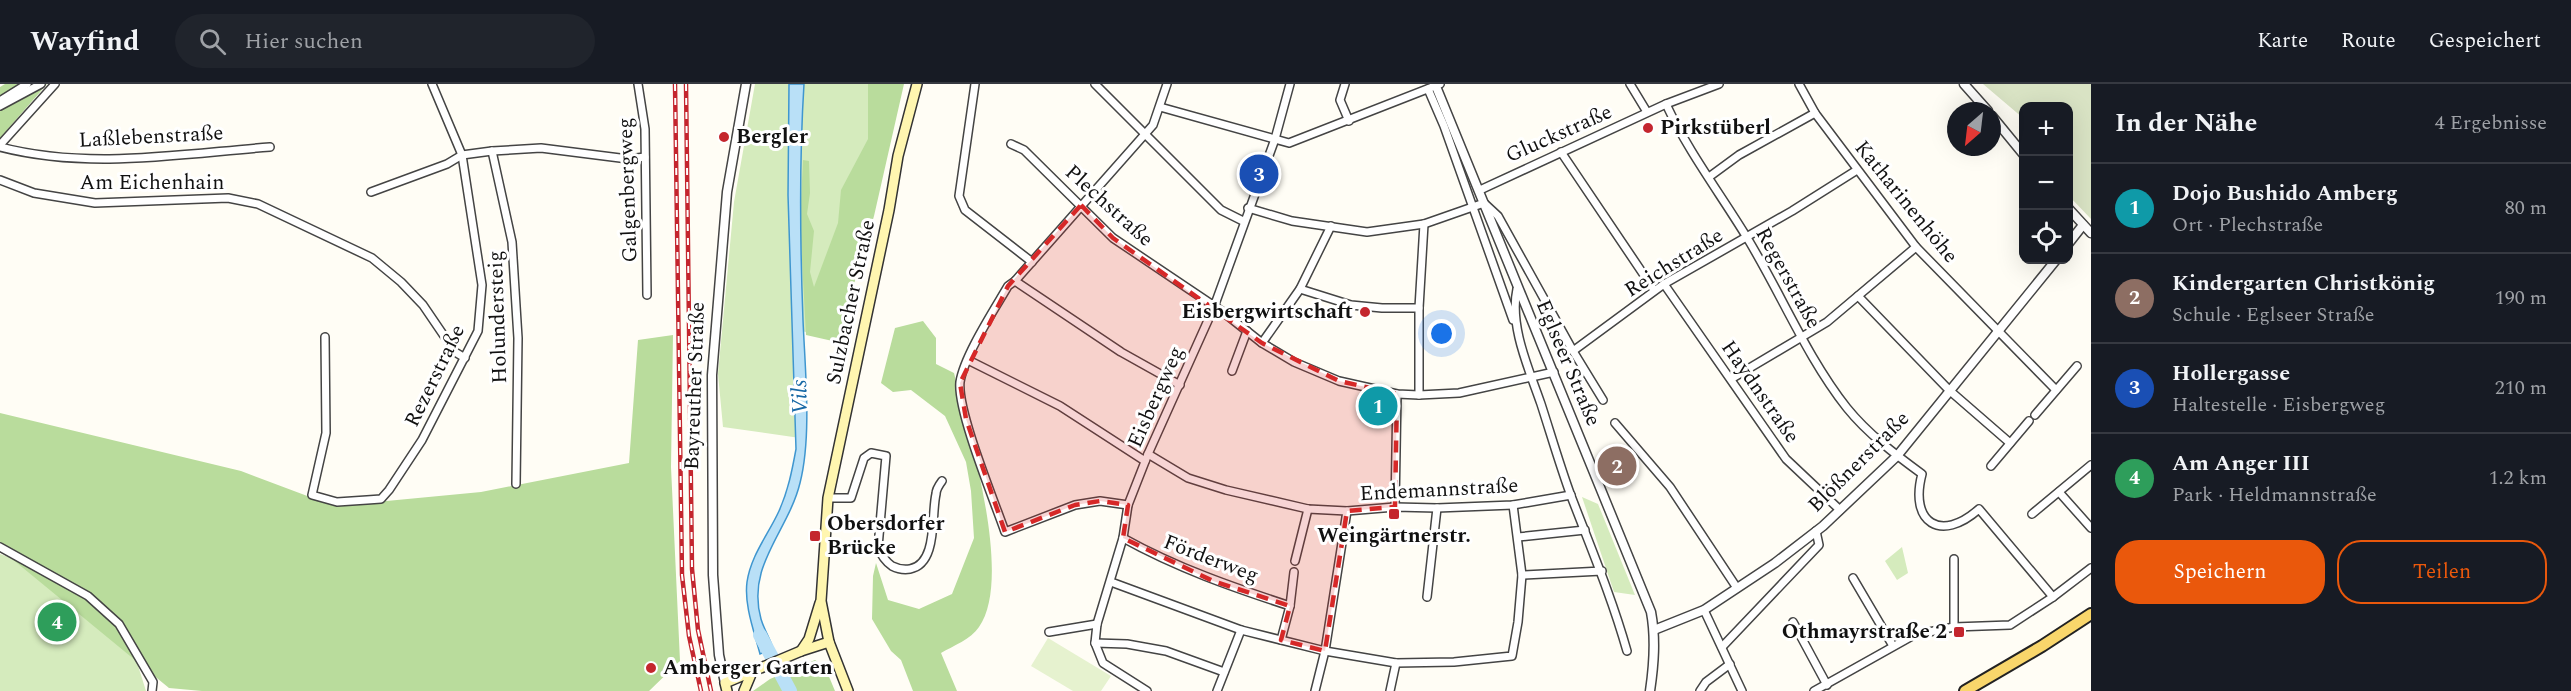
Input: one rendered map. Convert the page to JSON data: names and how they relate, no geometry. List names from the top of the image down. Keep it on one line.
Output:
{"streets":{"main road":["Sulzbacher Straße"],"street":["Gluckstraße","Laßlebenstraße","Am Eichenhain","Galgenbergweg","Katharinenhöhe","Plechstraße","Reichstraße","Regerstraße","Holundersteig","Eglseer Straße","Rezerstraße","Bayreuther Straße","Haydnstraße","Eisbergweg","Blößnerstraße","Endemannstraße","Förderweg"]},"crossings":[["Gluckstraße","Regerstraße"],["Gluckstraße","Eglseer Straße"],["Am Eichenhain","Rezerstraße"],["Katharinenhöhe","Reichstraße"],["Katharinenhöhe","Blößnerstraße"],["Plechstraße","Eglseer Straße"],["Plechstraße","Eisbergweg"],["Reichstraße","Regerstraße"],["Reichstraße","Haydnstraße"],["Regerstraße","Blößnerstraße"],["Eglseer Straße","Blößnerstraße"],["Eglseer Straße","Endemannstraße"],["Haydnstraße","Blößnerstraße"],["Eisbergweg","Endemannstraße"],["Eisbergweg","Förderweg"]],"water":["Vils"],"places":{"other":["Pirkstüberl","Bergler","Eisbergwirtschaft","Amberger Garten"],"transit":["Weingärtnerstr.","Obersdorfer Brücke","Othmayrstraße 2"]},"north":"bottom left","page":{"header":"Wayfind","search":"Hier suchen","nav":["Karte","Route","Gespeichert"],"heading":["In der Nähe","4 Ergebnisse"],"map_buttons":["+","−"],"pins":["3","1","2","4"],"list":[{"mark":"1","name":"Dojo Bushido Amberg","note":"Ort · Plechstraße","value":"80 m"},{"mark":"2","name":"Kindergarten Christkönig","note":"Schule · Eglseer Straße","value":"190 m"},{"mark":"3","name":"Hollergasse","note":"Haltestelle · Eisbergweg","value":"210 m"},{"mark":"4","name":"Am Anger III","note":"Park · Heldmannstraße","value":"1.2 km"}],"buttons":["Speichern","Teilen"]}}
